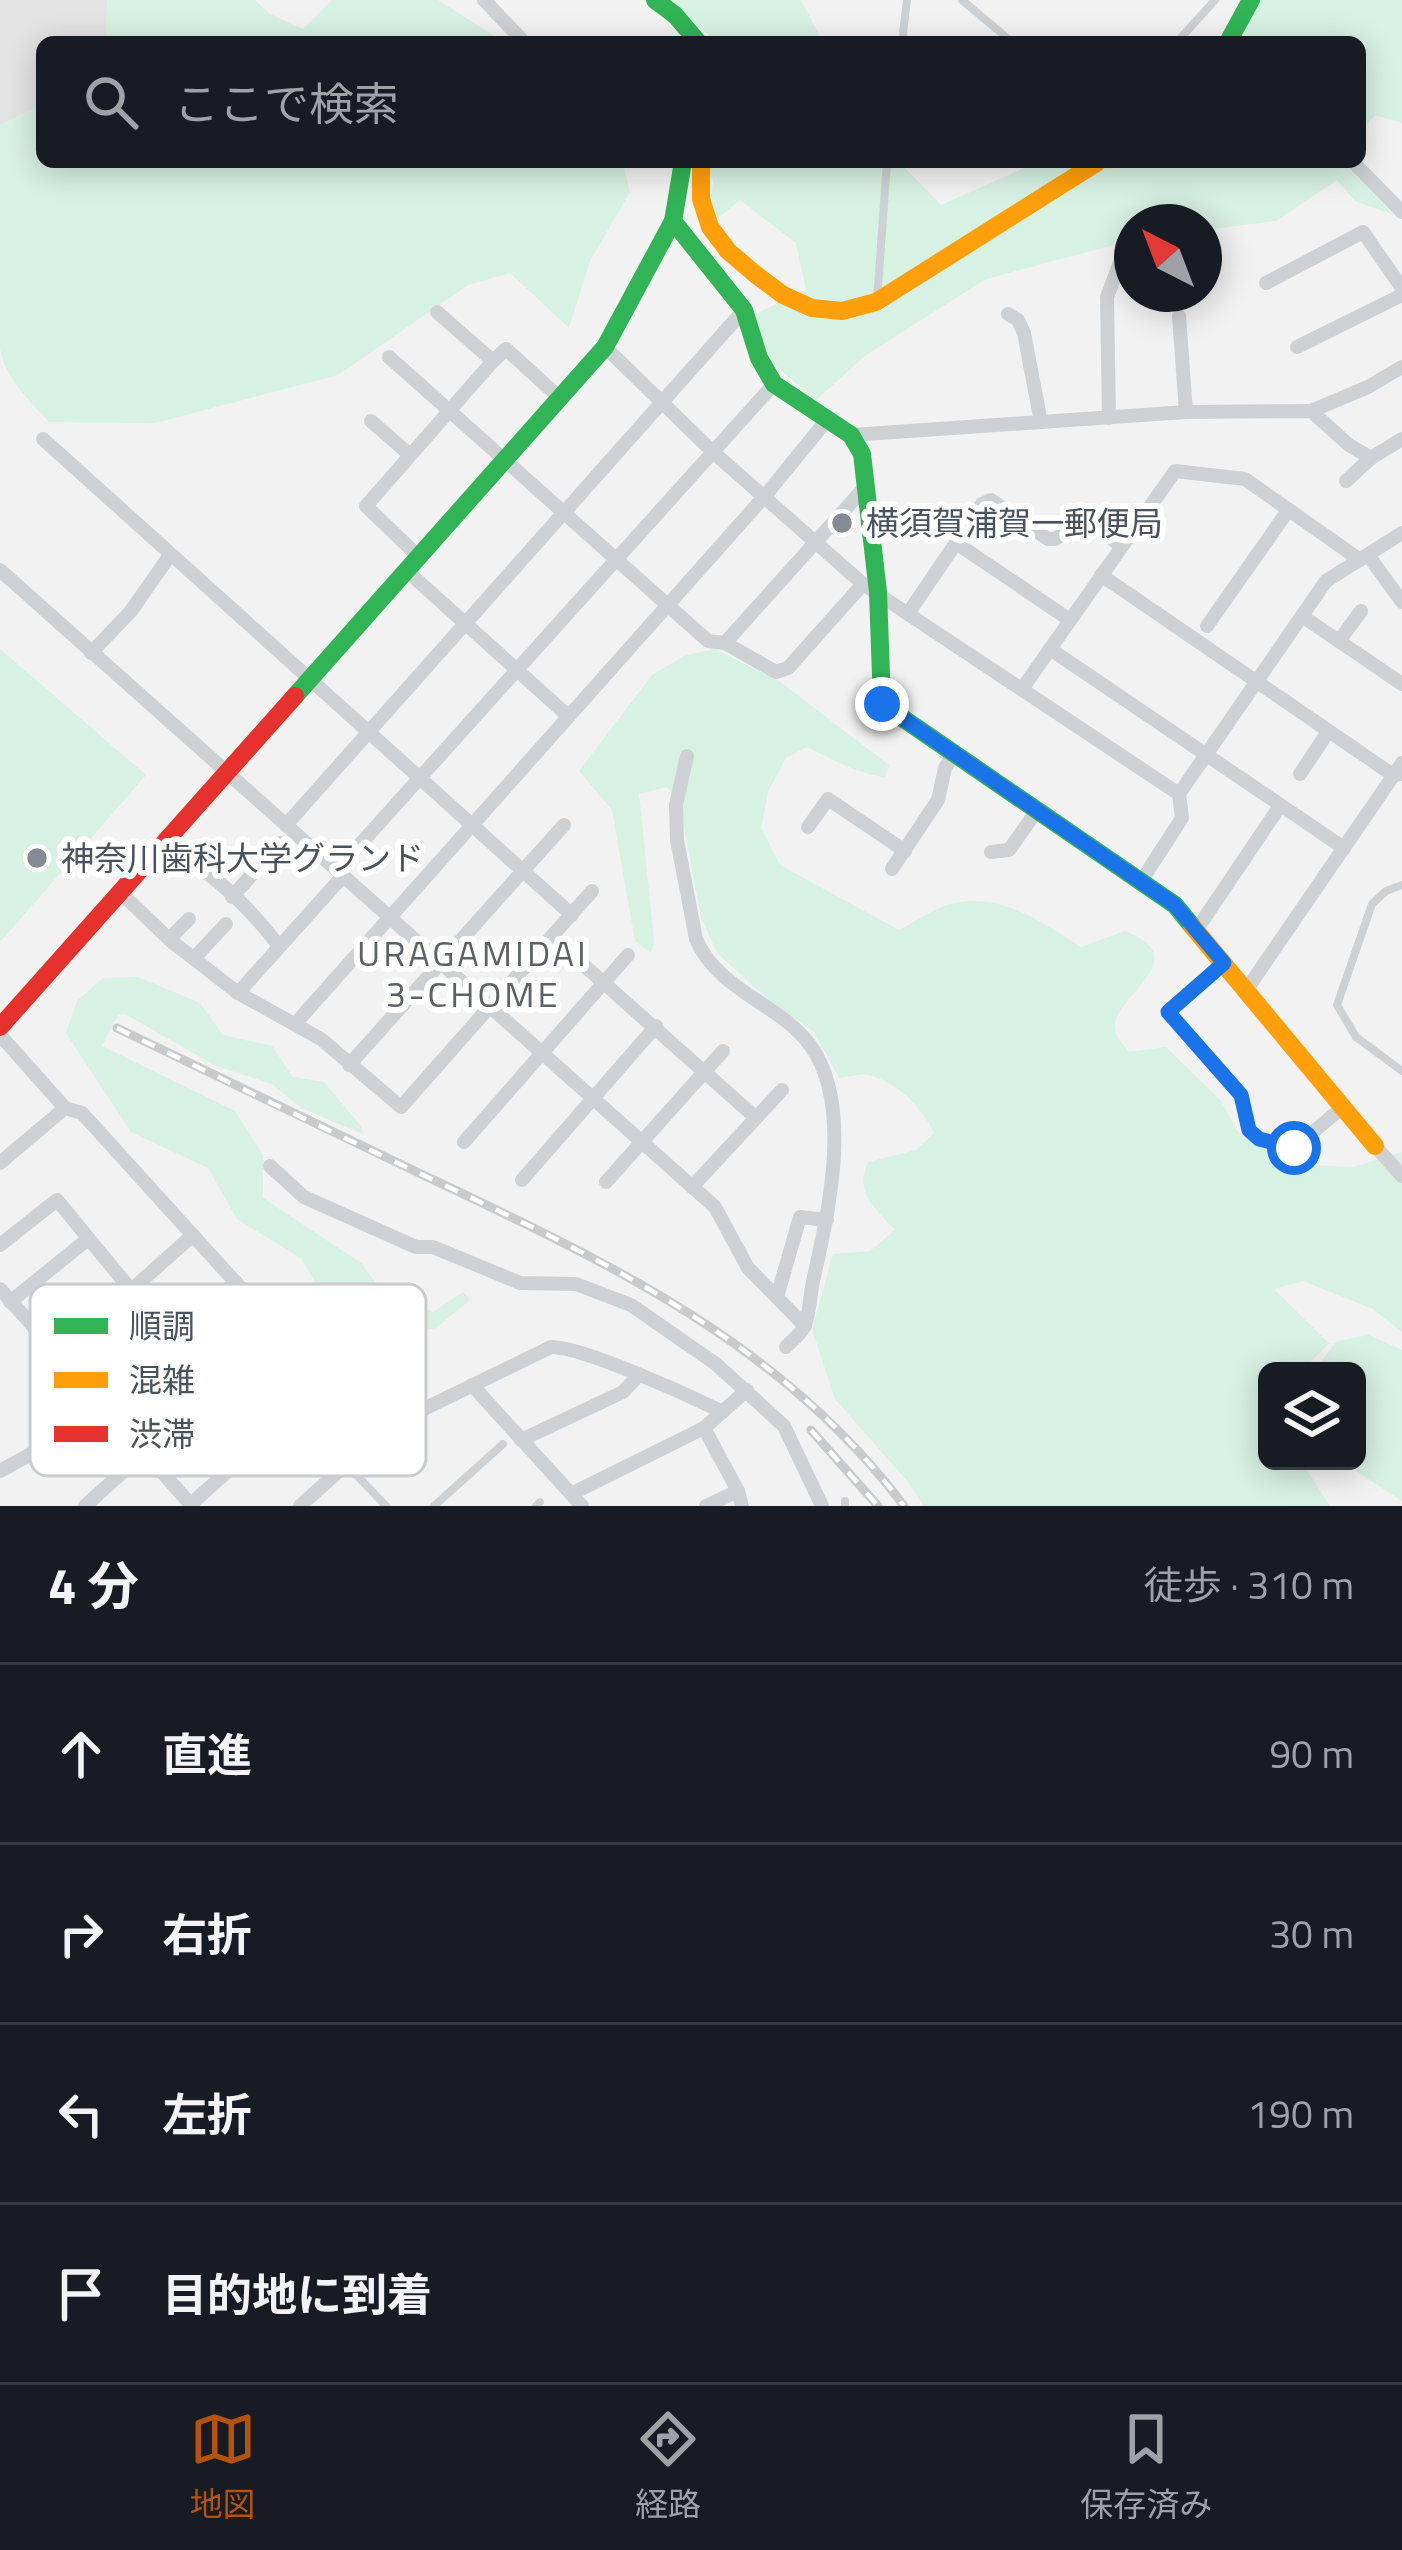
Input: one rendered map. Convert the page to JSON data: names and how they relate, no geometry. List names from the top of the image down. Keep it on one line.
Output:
{"districts":["URAGAMIDAI 3-CHOME"],"places":["横須賀浦賀一郵便局","神奈川歯科大学グランド"],"legend":["順調","混雑","渋滞"],"north":"top left","page":{"search":"ここで検索","heading":["4 分","徒歩 · 310 m"],"list":[["直進","90 m"],["右折","30 m"],["左折","190 m"],"目的地に到着"],"nav":["地図","経路","保存済み"]}}
